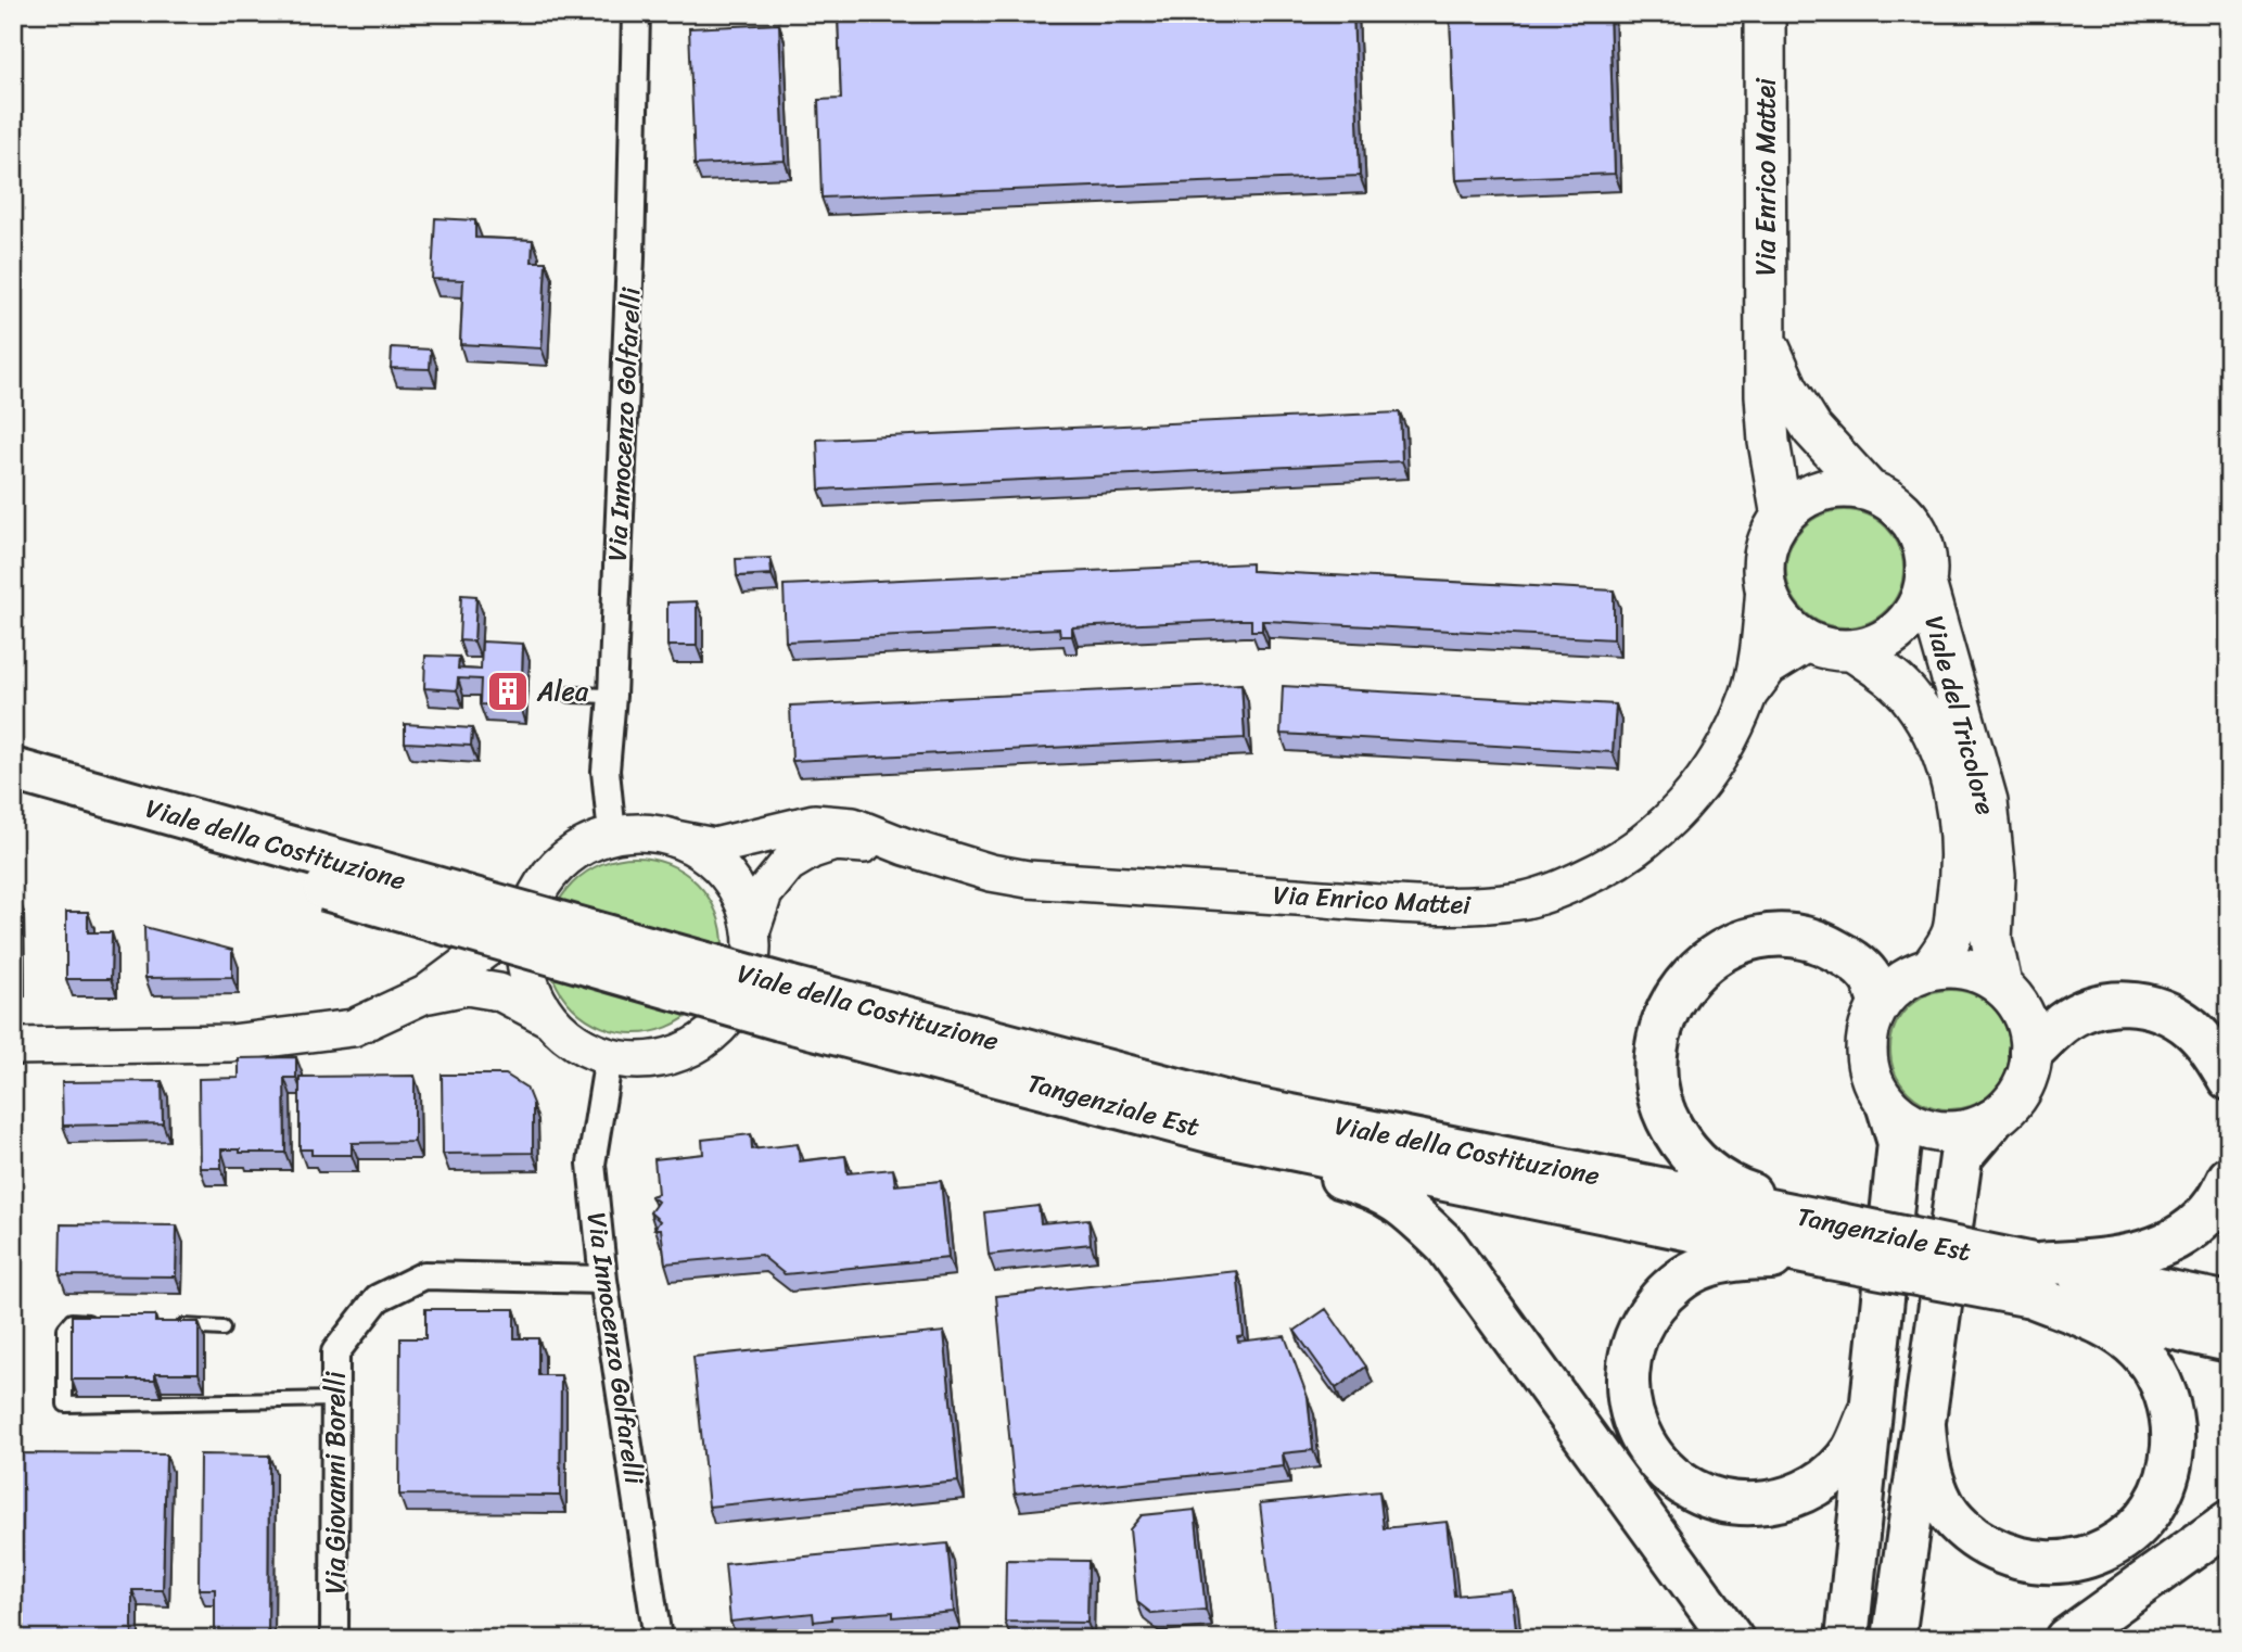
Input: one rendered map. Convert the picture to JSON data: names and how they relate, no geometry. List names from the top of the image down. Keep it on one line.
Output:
{"streets":{"highway":["Viale della Costituzione","Tangenziale Est"],"main road":["Via Enrico Mattei","Viale del Tricolore"],"street":["Via Innocenzo Golfarelli","Via Giovanni Borelli"]},"crossings":[["Via Enrico Mattei","Via Innocenzo Golfarelli"],["Via Enrico Mattei","Viale del Tricolore"],["Via Innocenzo Golfarelli","Via Giovanni Borelli"],["Viale della Costituzione","Tangenziale Est"]],"places":{"building":["Alea"]}}
